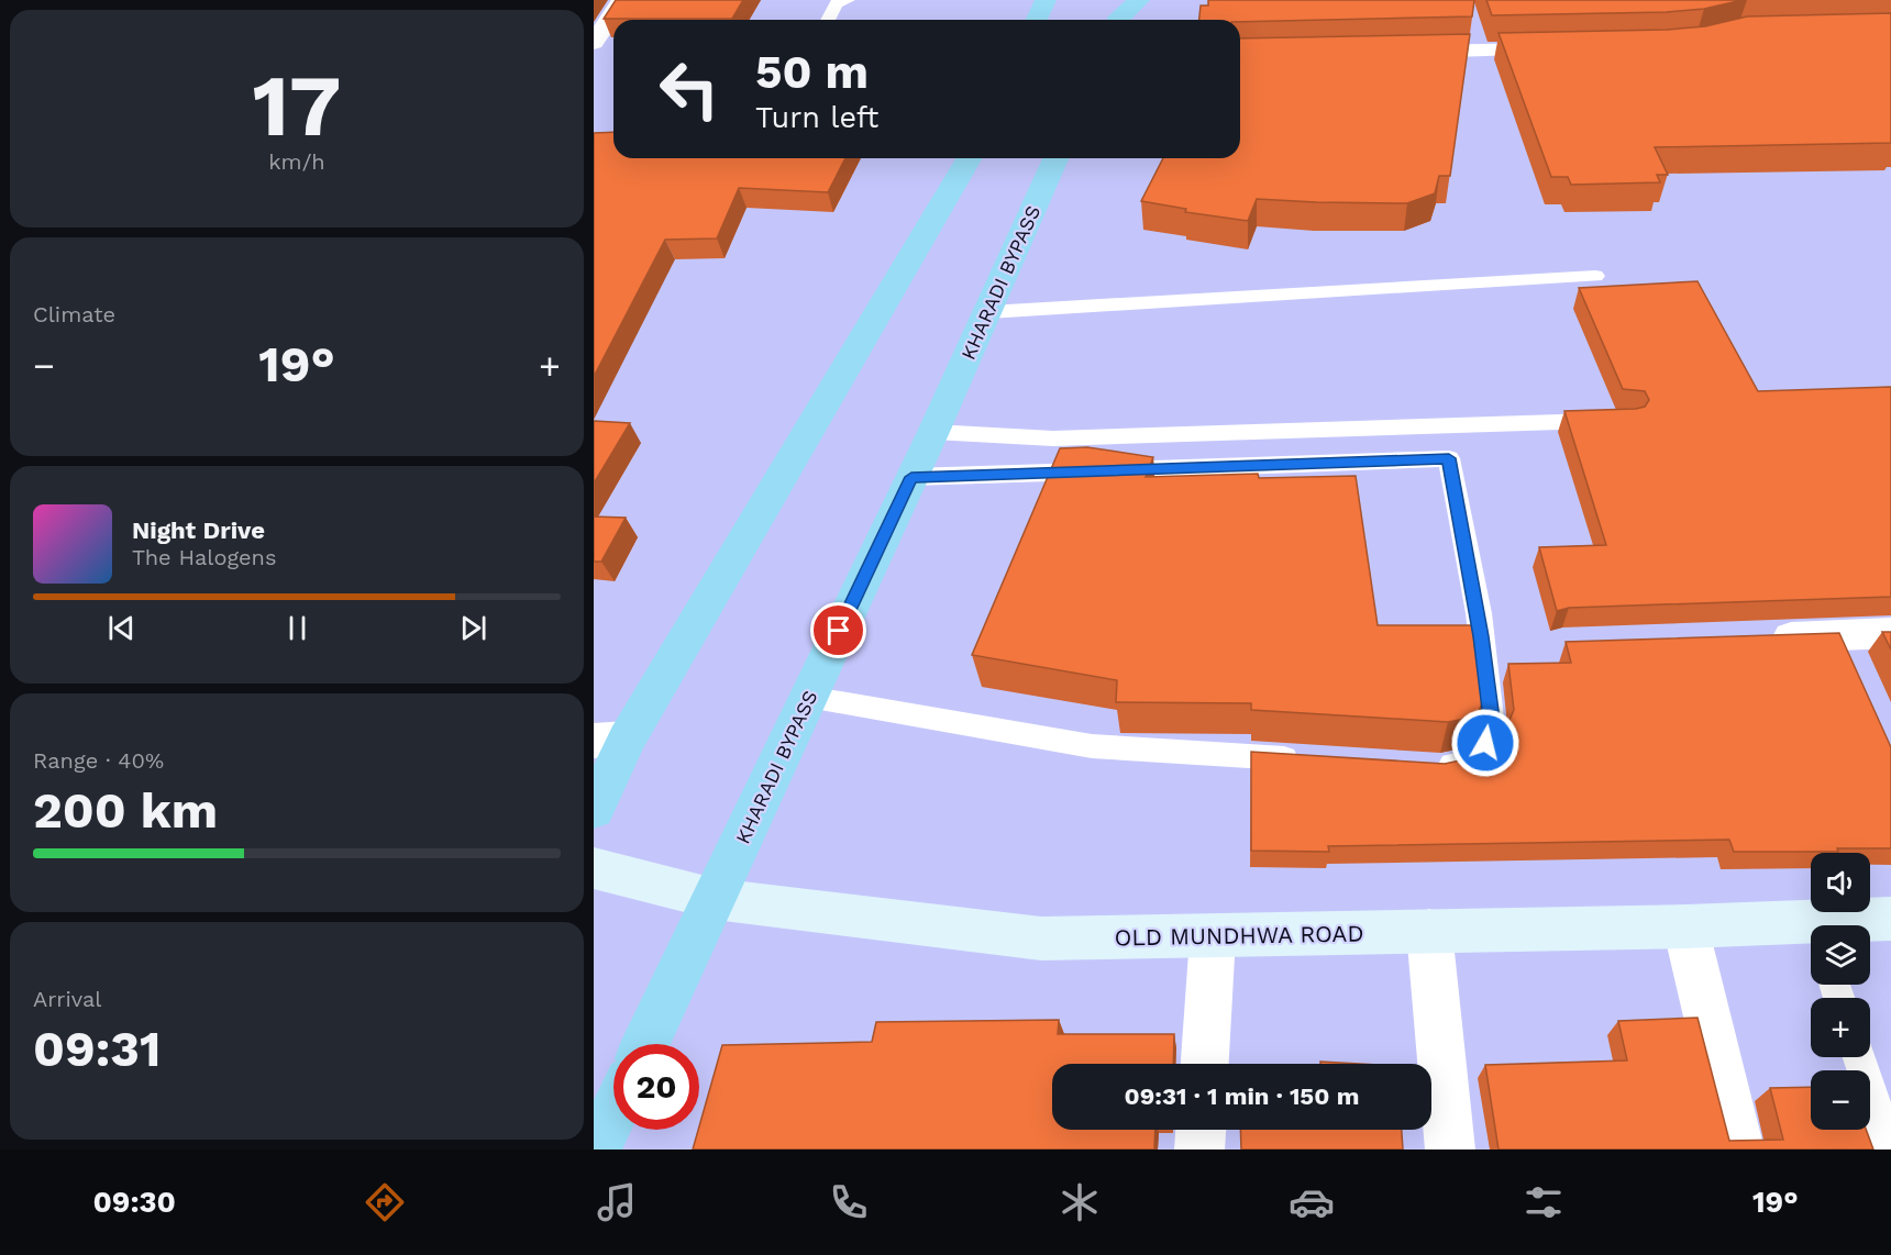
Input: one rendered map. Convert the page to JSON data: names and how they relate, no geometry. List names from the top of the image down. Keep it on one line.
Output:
{"streets":{"highway":["KHARADI BYPASS"],"street":["OLD MUNDHWA ROAD"]},"crossings":[["KHARADI BYPASS","OLD MUNDHWA ROAD"]],"page":{"tile":[["17","km/h"],"Climate",["Range · 40%","200 km"],["Arrival","09:31"]],"turn":["50 m","Turn left"],"heat":["−","19°","+"],"song":["Night Drive","The Halogens"],"map_buttons":["+","−"],"limit":"20","trip":"09:31 · 1 min · 150 m","tabs":["09:30","19°"]}}
